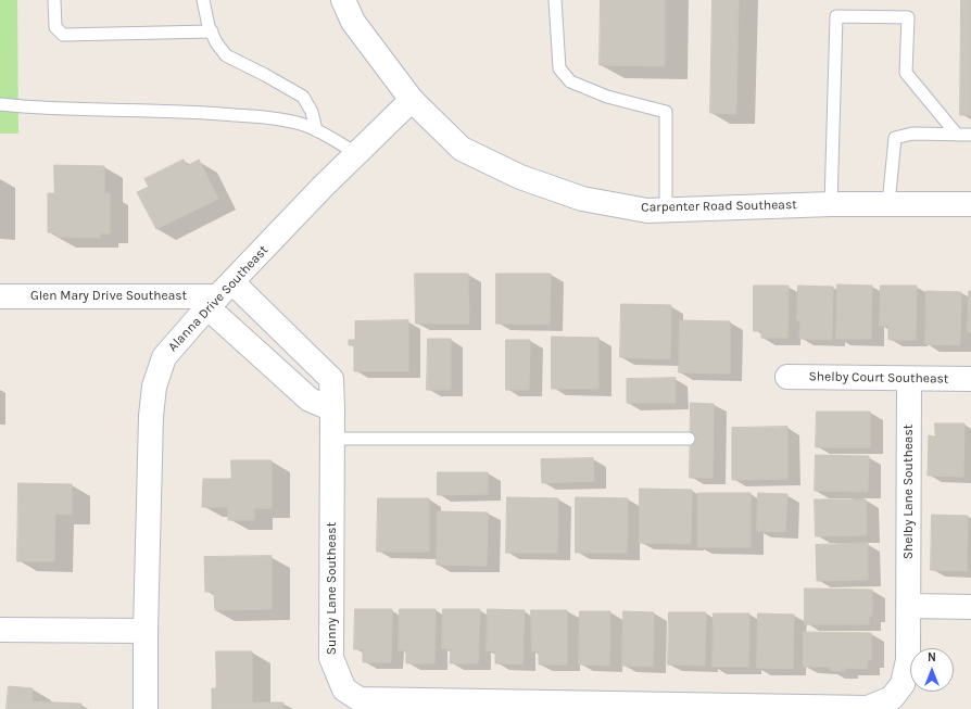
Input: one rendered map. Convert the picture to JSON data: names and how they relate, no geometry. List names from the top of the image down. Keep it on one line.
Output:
{"streets":{"street":["Carpenter Road Southeast","Glen Mary Drive Southeast","Alanna Drive Southeast","Shelby Court Southeast","Shelby Lane Southeast","Sunny Lane Southeast"]},"crossings":[["Carpenter Road Southeast","Alanna Drive Southeast"],["Glen Mary Drive Southeast","Alanna Drive Southeast"],["Glen Mary Drive Southeast","Sunny Lane Southeast"],["Alanna Drive Southeast","Sunny Lane Southeast"],["Shelby Court Southeast","Shelby Lane Southeast"],["Shelby Lane Southeast","Sunny Lane Southeast"]],"north":"top"}
